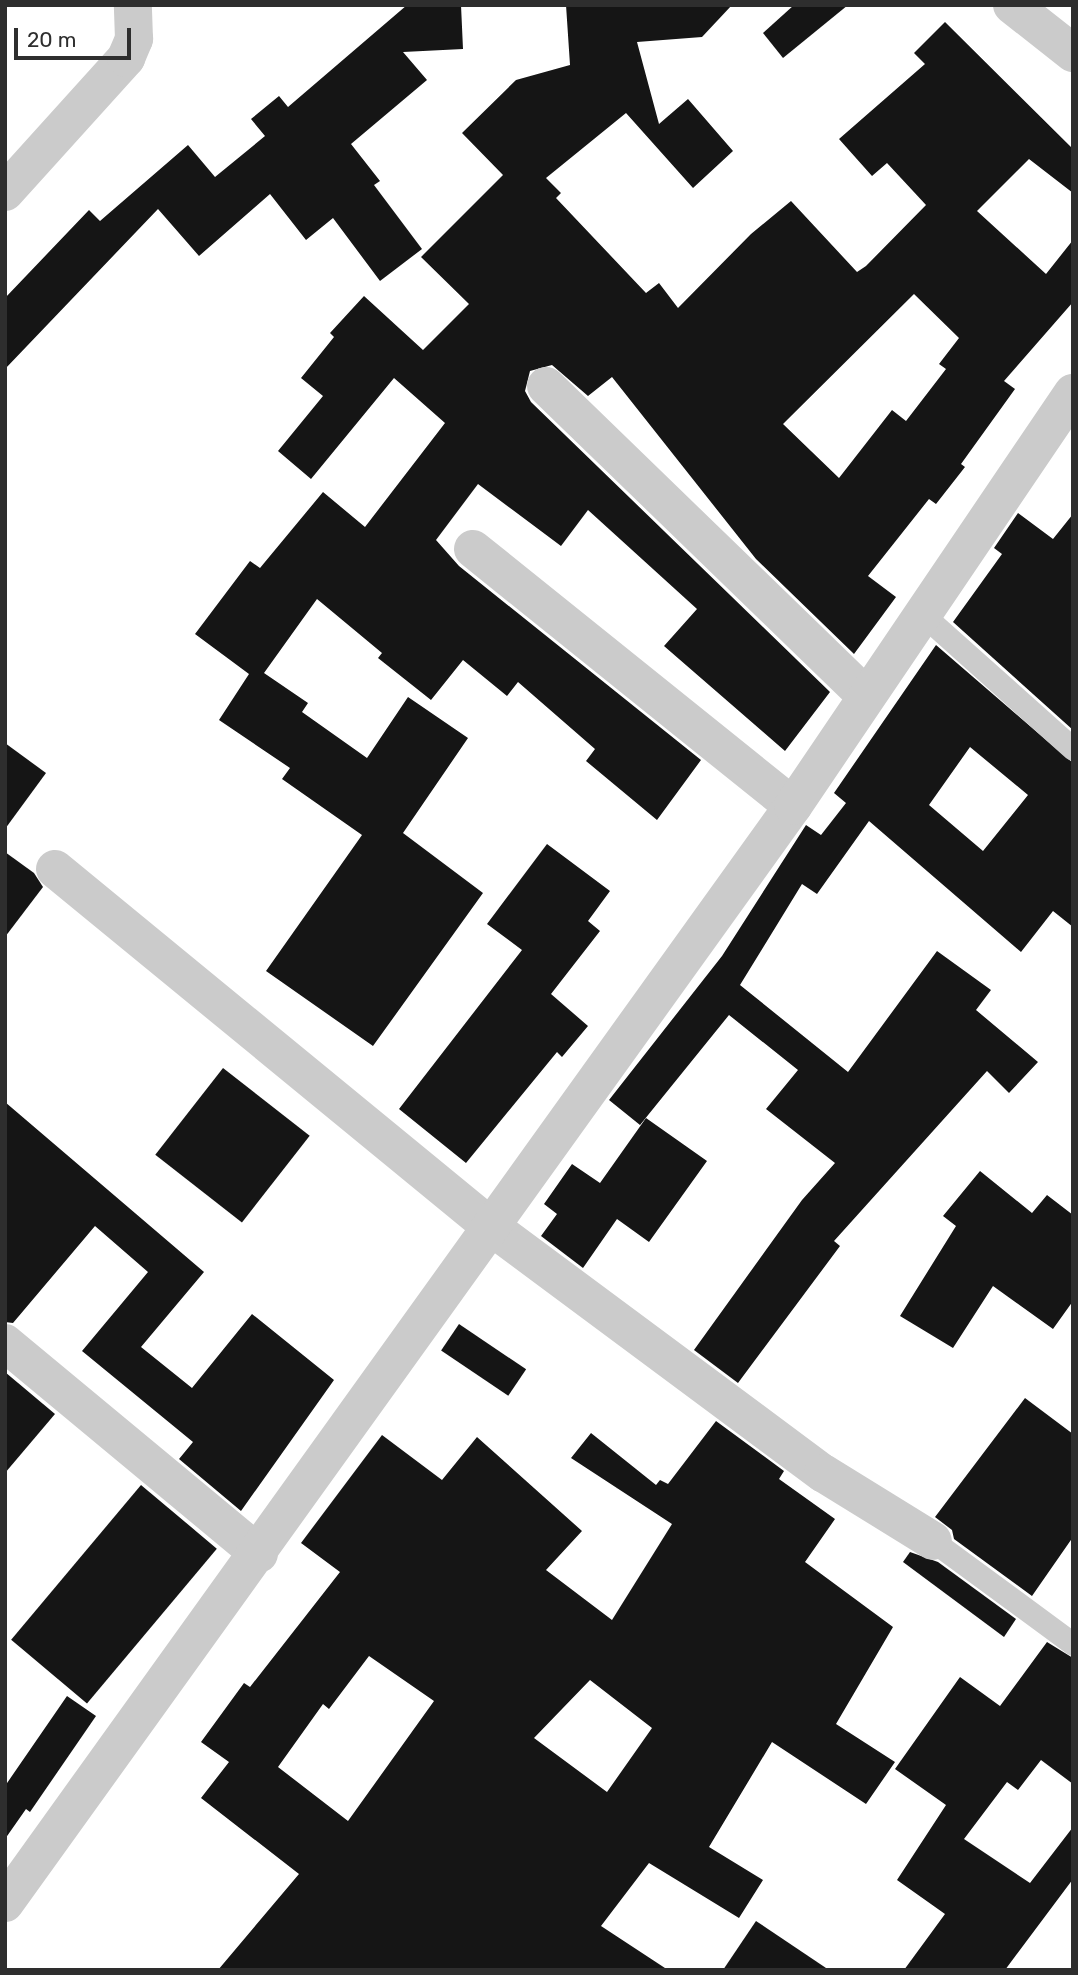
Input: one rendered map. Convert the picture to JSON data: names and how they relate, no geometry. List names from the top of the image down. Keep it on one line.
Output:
{"scale_bar":"20 m"}
